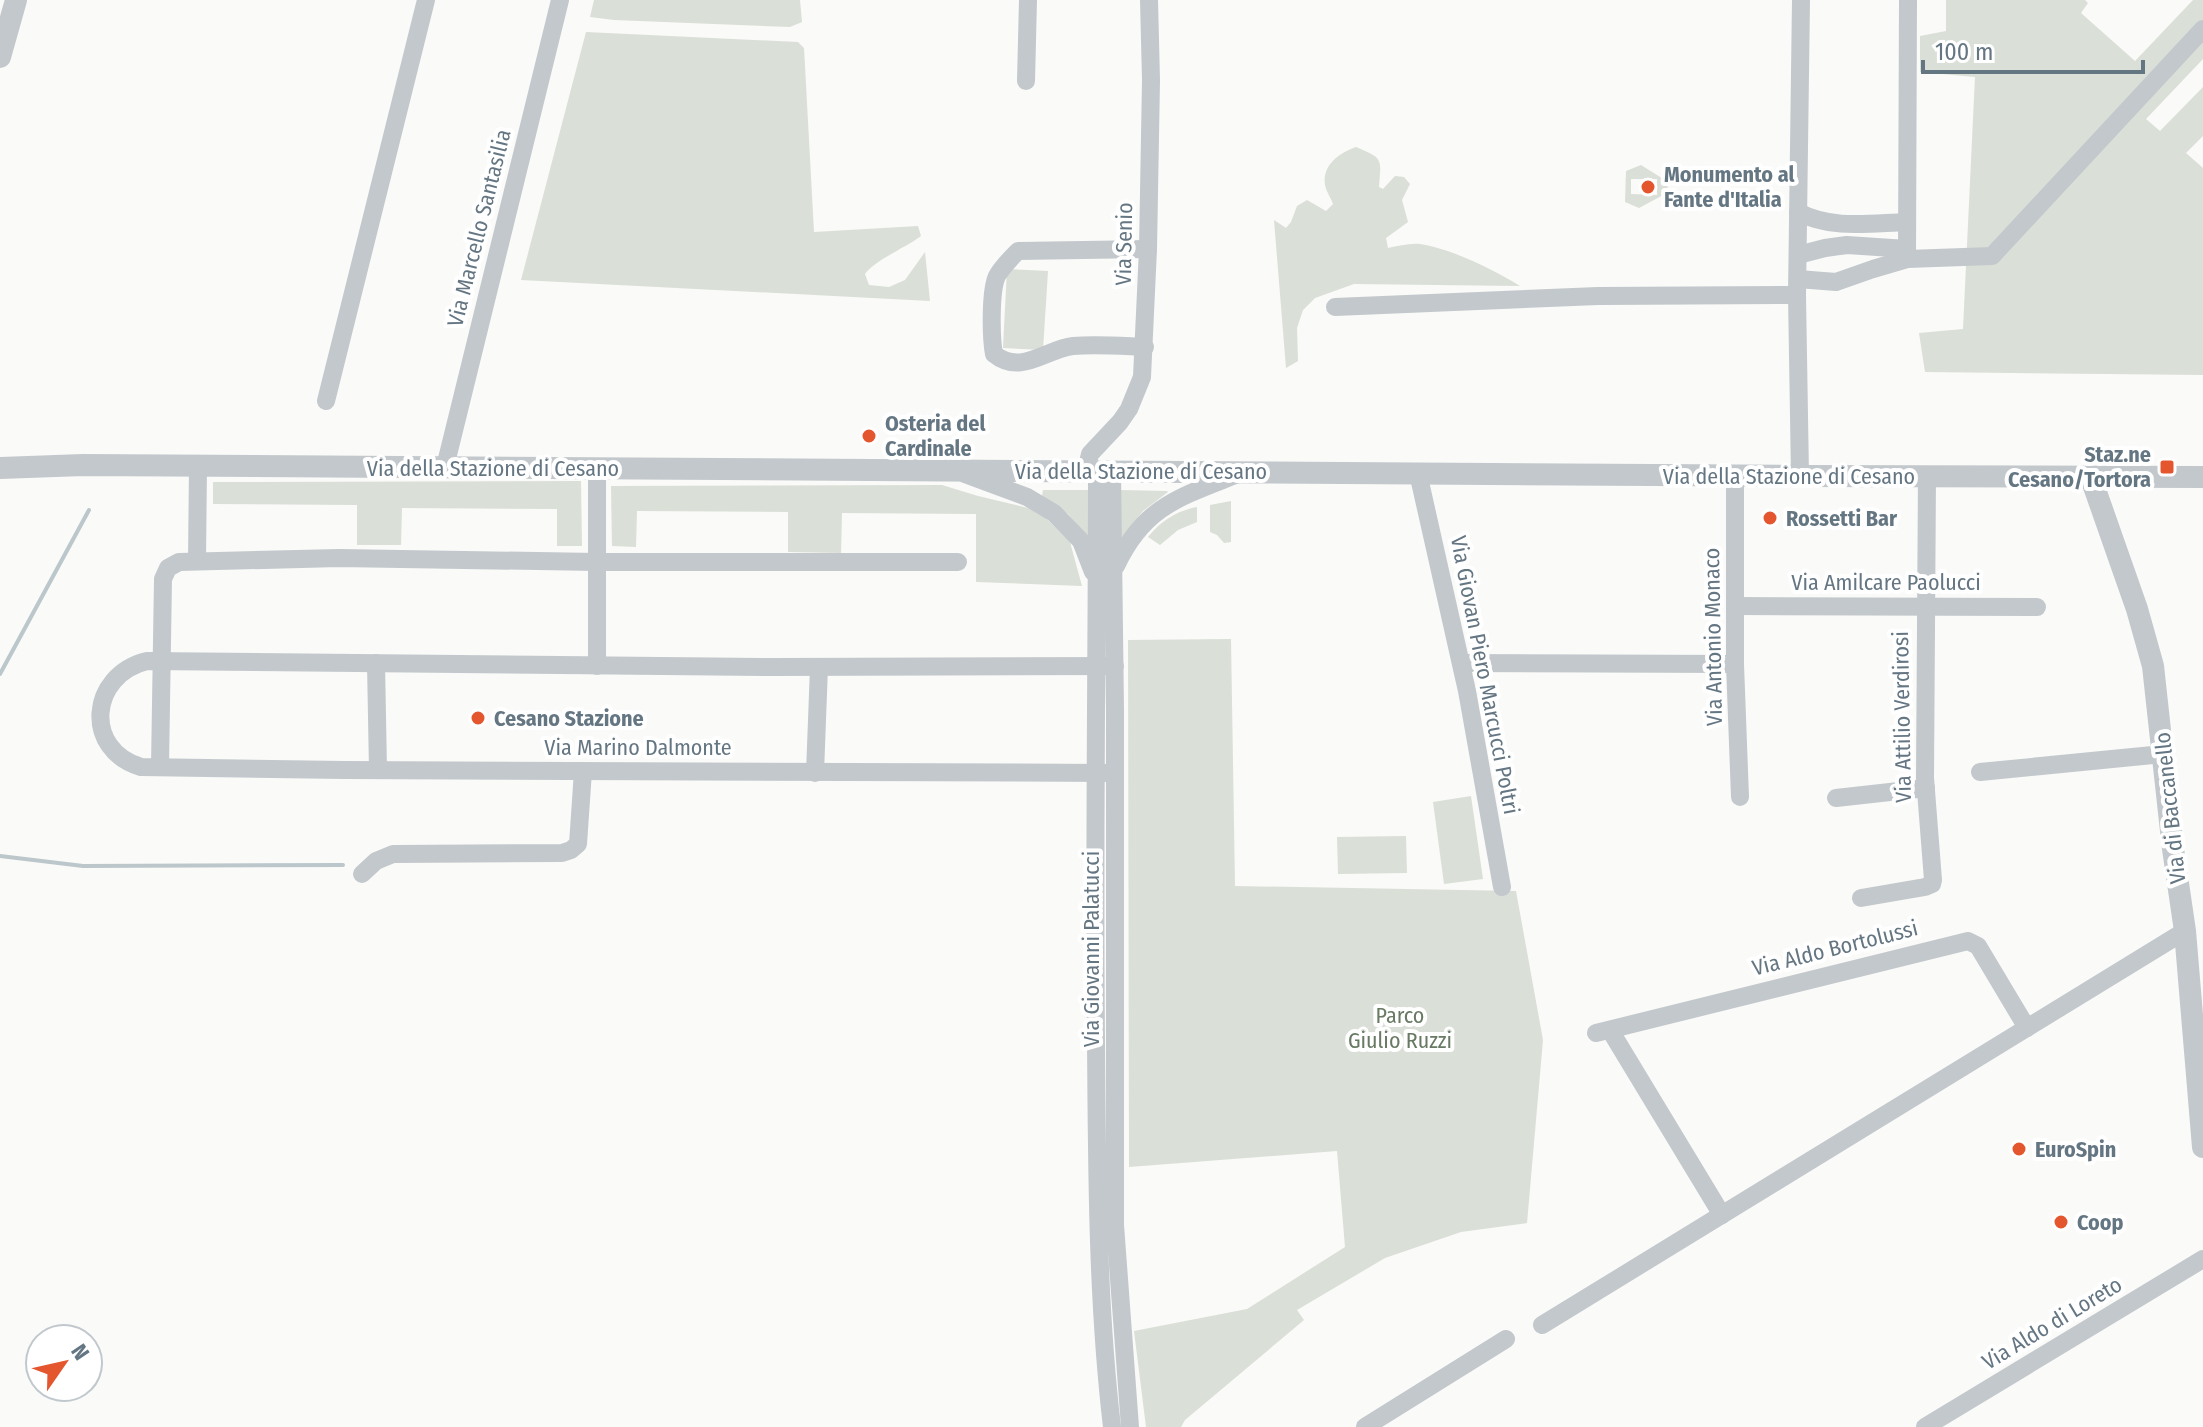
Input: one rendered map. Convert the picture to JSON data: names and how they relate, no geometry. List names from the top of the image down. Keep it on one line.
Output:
{"streets":{"street":["Via Marcello Santasilia","Via Senio","Via della Stazione di Cesano","Via Amilcare Paolucci","Via Antonio Monaco","Via Giovan Piero Marcucci Poltri","Via Attilio Verdirosi","Via Marino Dalmonte","Via di Baccanello","Via Aldo Bortolussi","Via Giovanni Palatucci","Via Aldo di Loreto"]},"crossings":[["Via Marcello Santasilia","Via della Stazione di Cesano"],["Via Senio","Via della Stazione di Cesano"],["Via Senio","Via Giovanni Palatucci"],["Via della Stazione di Cesano","Via Antonio Monaco"],["Via della Stazione di Cesano","Via Giovan Piero Marcucci Poltri"],["Via della Stazione di Cesano","Via Attilio Verdirosi"],["Via della Stazione di Cesano","Via di Baccanello"],["Via della Stazione di Cesano","Via Giovanni Palatucci"],["Via Amilcare Paolucci","Via Antonio Monaco"],["Via Amilcare Paolucci","Via Attilio Verdirosi"],["Via Marino Dalmonte","Via Giovanni Palatucci"]],"parks":["Parco Giulio Ruzzi"],"places":{"other":["Monumento al Fante d'Italia","Osteria del Cardinale","Rossetti Bar","Cesano Stazione","EuroSpin","Coop"],"transit":["Staz.ne Cesano/Tortora"]},"scale_bar":"100 m","north":"top right"}
